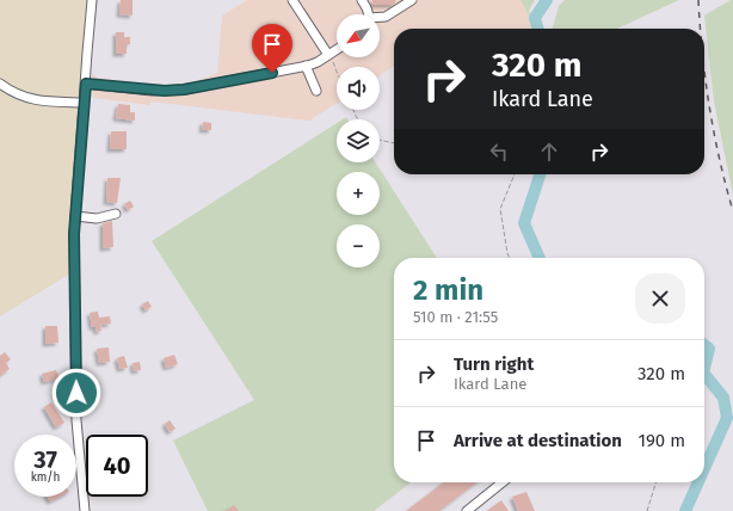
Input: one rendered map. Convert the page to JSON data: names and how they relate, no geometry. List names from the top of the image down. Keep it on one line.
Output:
{"north":"bottom left","page":{"map_buttons":["+","−"],"turn":["320 m","Ikard Lane"],"heading":["2 min","510 m · 21:55"],"list":[{"name":"Turn right","note":"Ikard Lane","value":"320 m"},{"name":"Arrive at destination","value":"190 m"}],"speed":"37 km/h","limit":"40"}}
